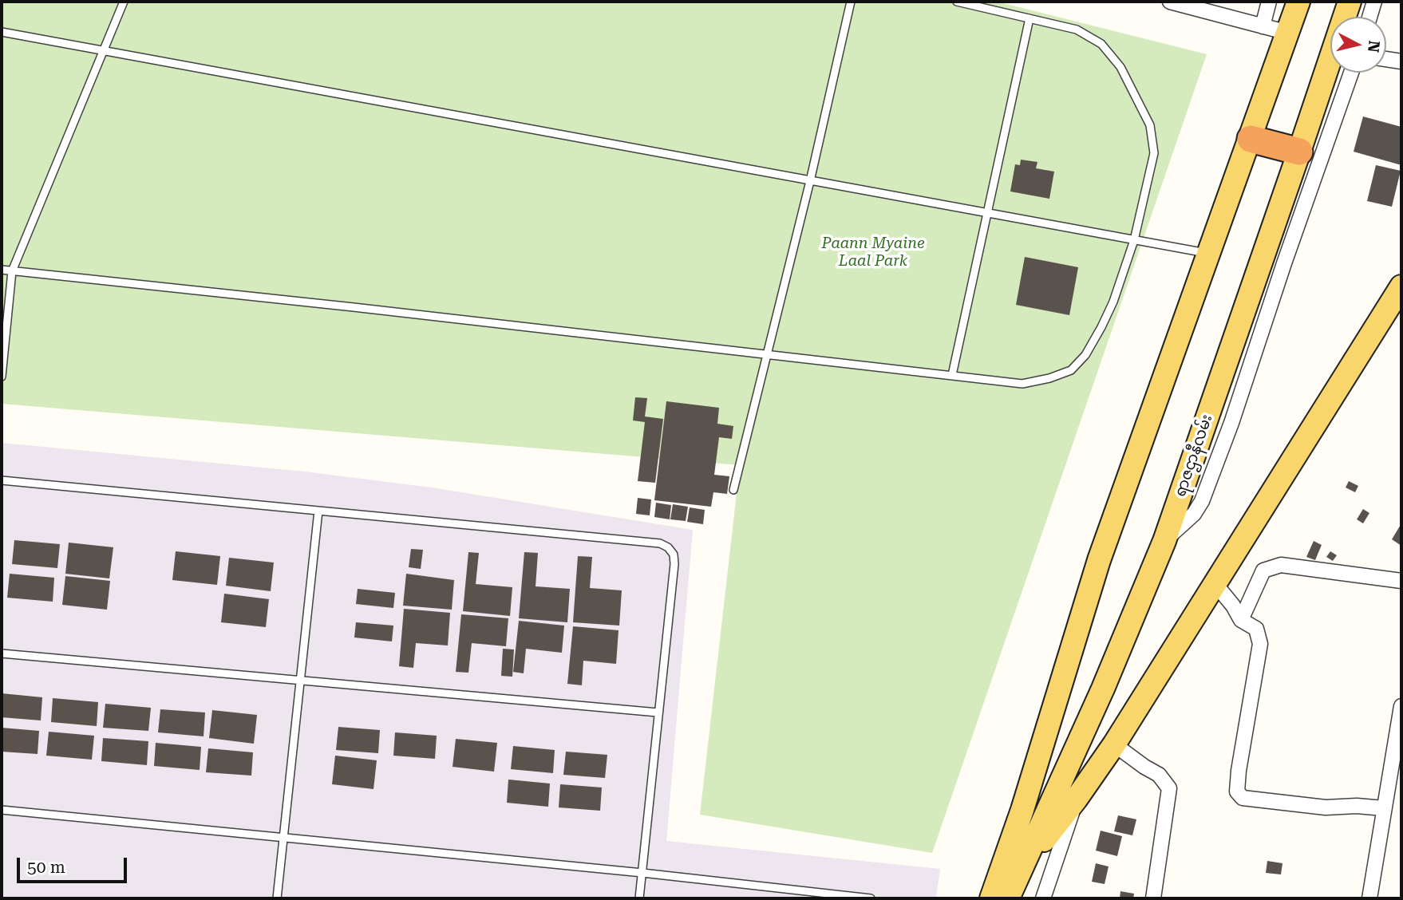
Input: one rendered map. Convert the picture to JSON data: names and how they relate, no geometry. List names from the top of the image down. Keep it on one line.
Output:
{"streets":{"main road":["ရာဇဌာနီလမ်း"]},"parks":["Paann Myaine Laal Park"],"scale_bar":"50 m","north":"right"}
